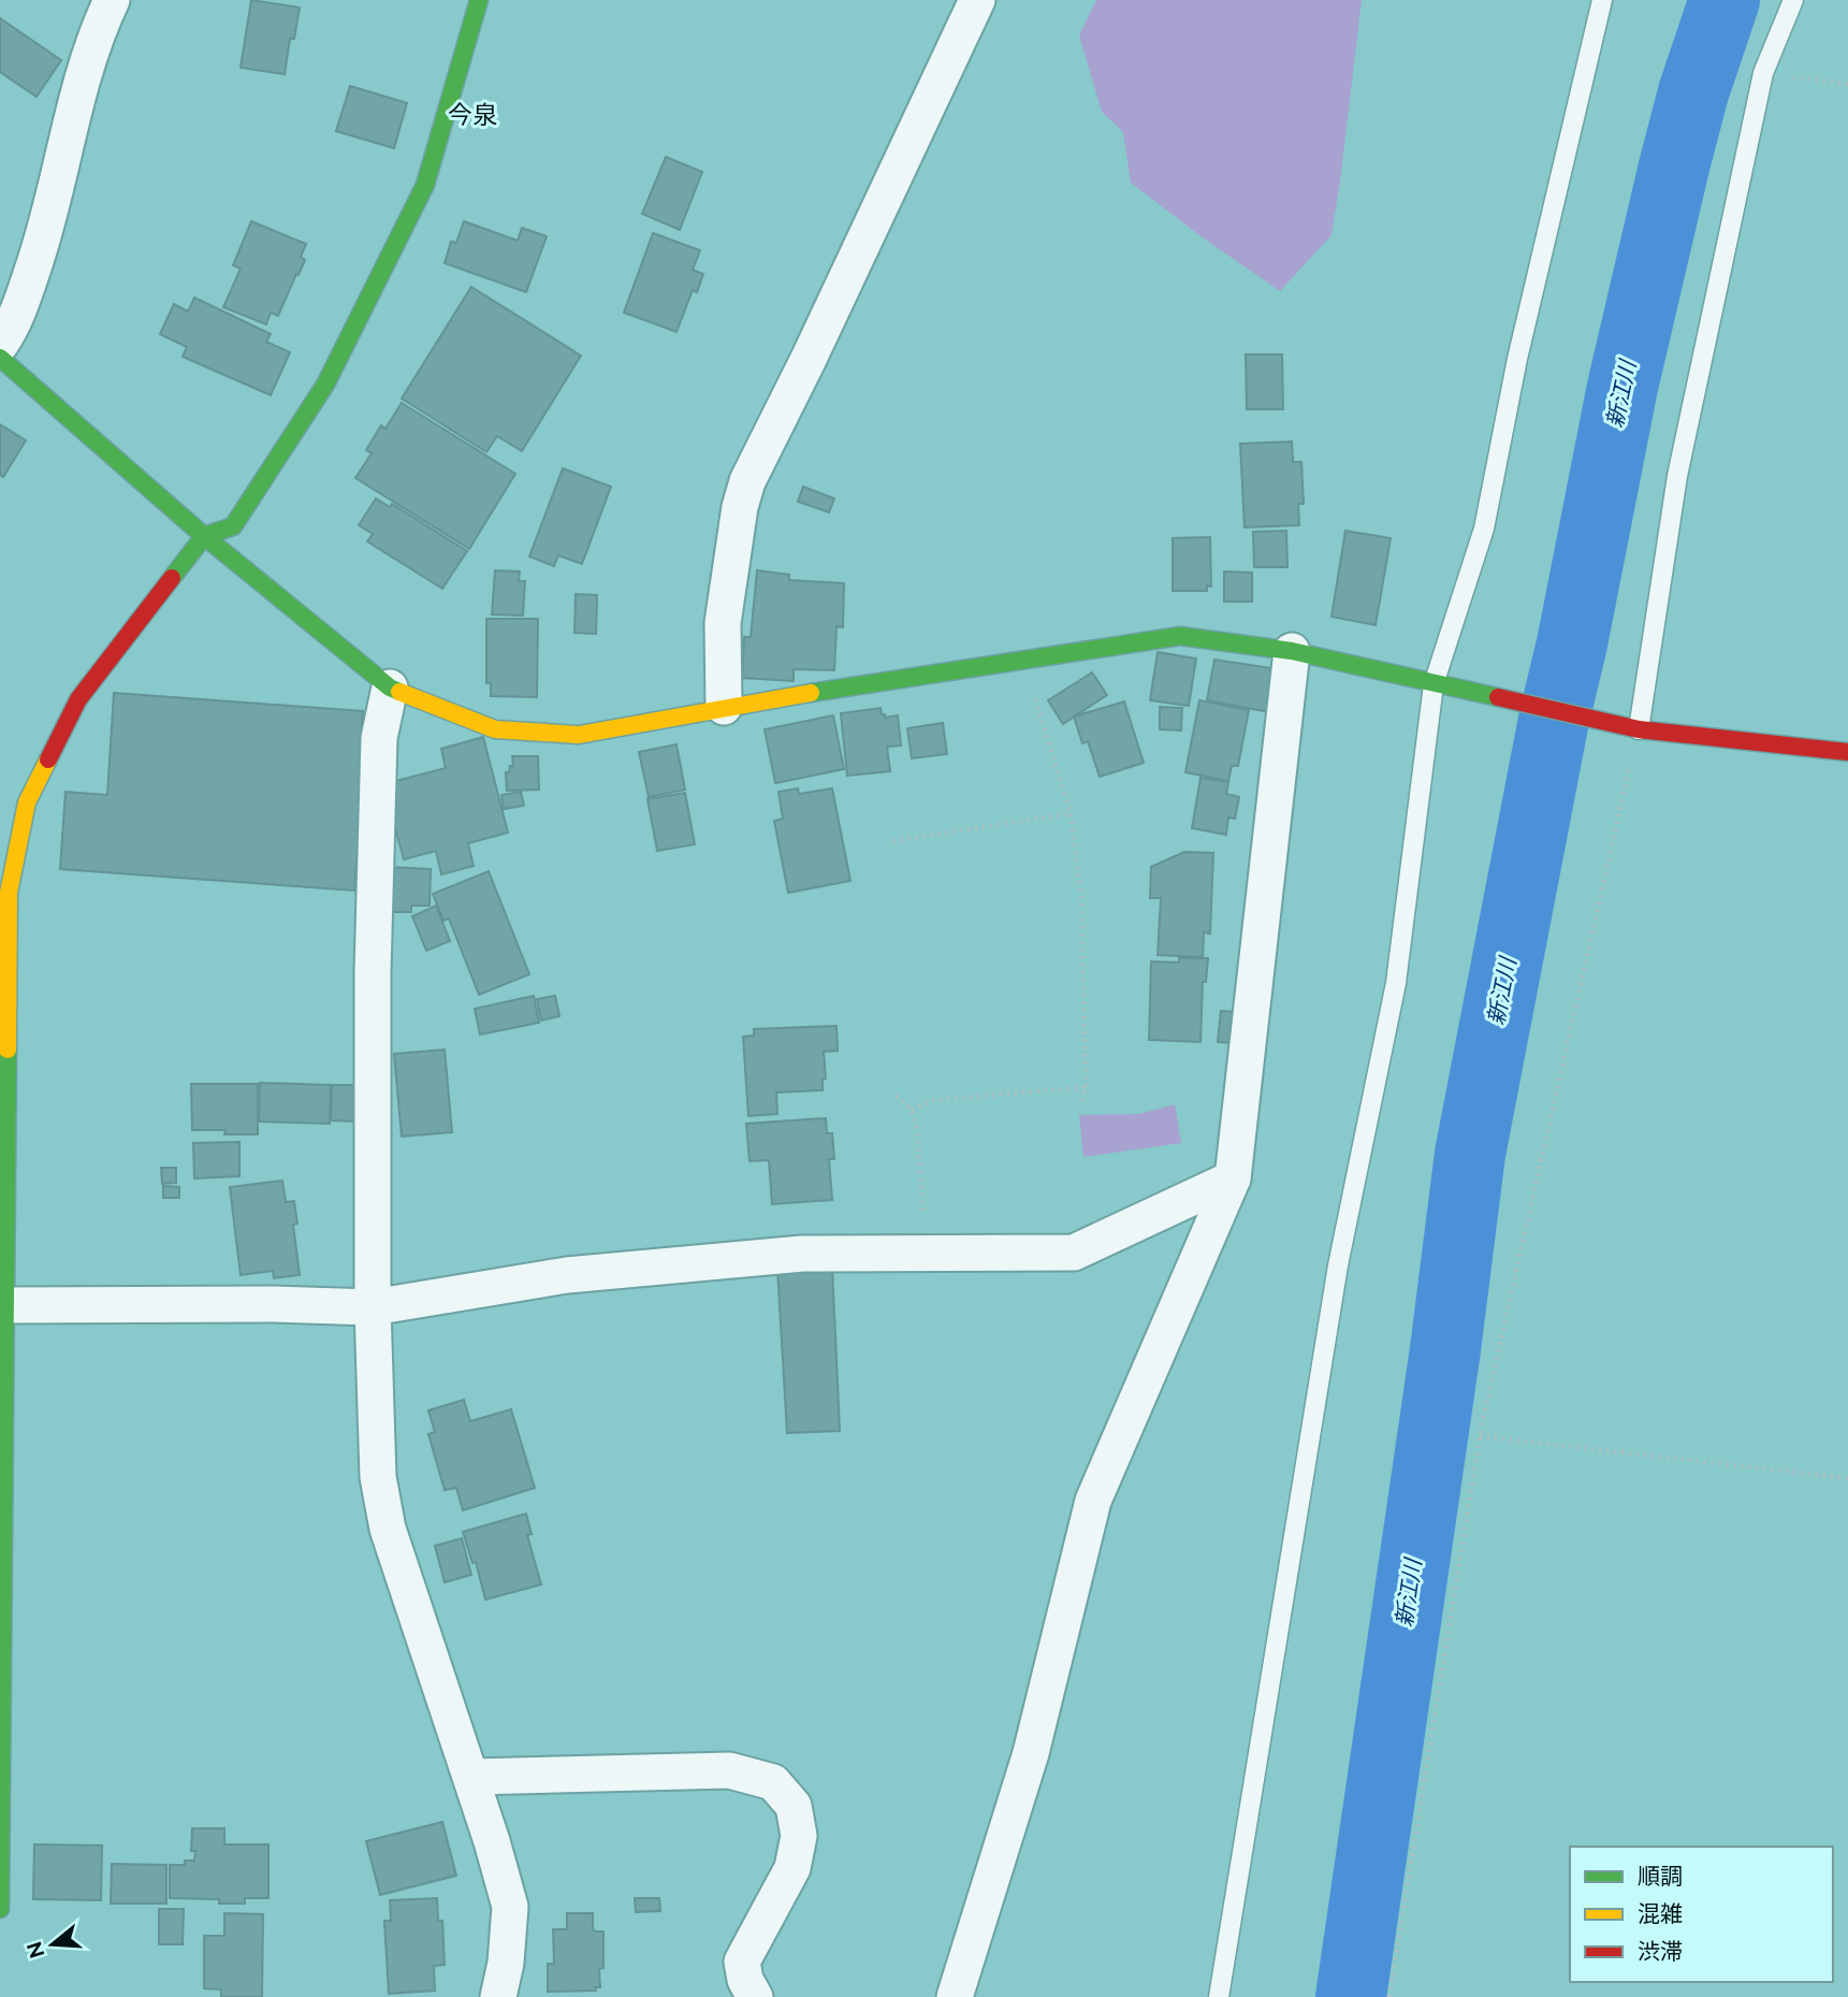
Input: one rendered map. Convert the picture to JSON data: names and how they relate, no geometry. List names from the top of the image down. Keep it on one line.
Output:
{"districts":["今泉"],"water":["新江川"],"legend":["順調","混雑","渋滞"],"north":"left"}
